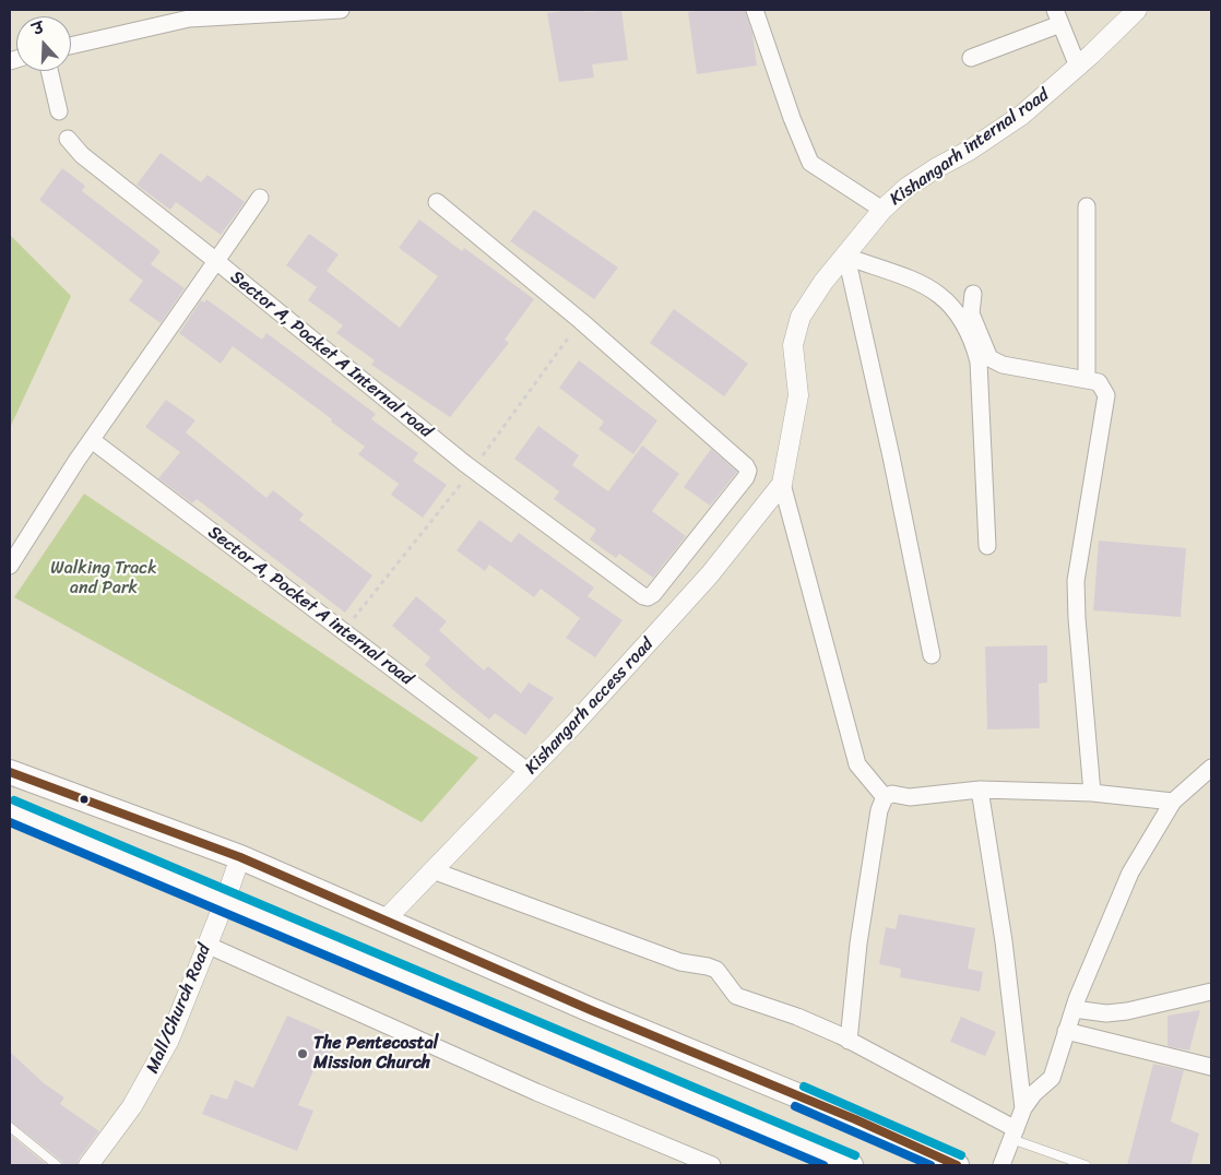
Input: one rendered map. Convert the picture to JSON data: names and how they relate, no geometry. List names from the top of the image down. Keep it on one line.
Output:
{"streets":{"street":["Kishangarh internal road","Sector A, Pocket A Internal road","Sector A, Pocket A internal road","Kishangarh access road","Mall/Church Road"]},"crossings":[["Kishangarh internal road","Kishangarh access road"],["Sector A, Pocket A Internal road","Sector A, Pocket A internal road"],["Sector A, Pocket A internal road","Kishangarh access road"]],"parks":["Walking Track and Park"],"places":["The Pentecostal Mission Church"],"north":"top"}
